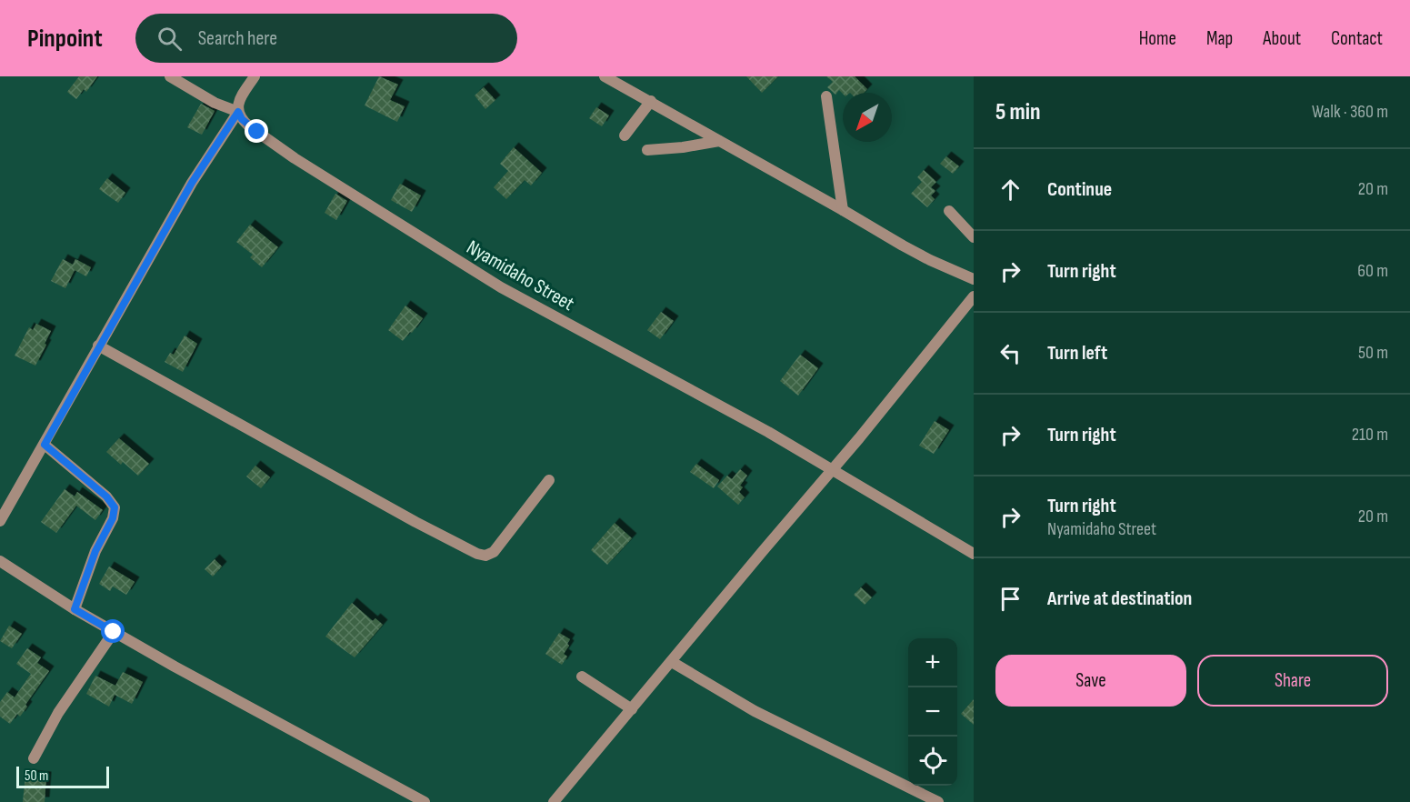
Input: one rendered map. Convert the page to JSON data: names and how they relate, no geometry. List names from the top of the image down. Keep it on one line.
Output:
{"streets":{"street":["Nyamidaho Street"]},"scale_bar":"50 m","north":"bottom left","page":{"header":"Pinpoint","search":"Search here","nav":["Home","Map","About","Contact"],"heading":["5 min","Walk · 360 m"],"list":[["Continue","20 m"],["Turn right","60 m"],["Turn left","50 m"],["Turn right","210 m"],["Turn right","Nyamidaho Street","20 m"],"Arrive at destination"],"map_buttons":["+","−"],"buttons":["Save","Share"],"scale":"50 m"}}
